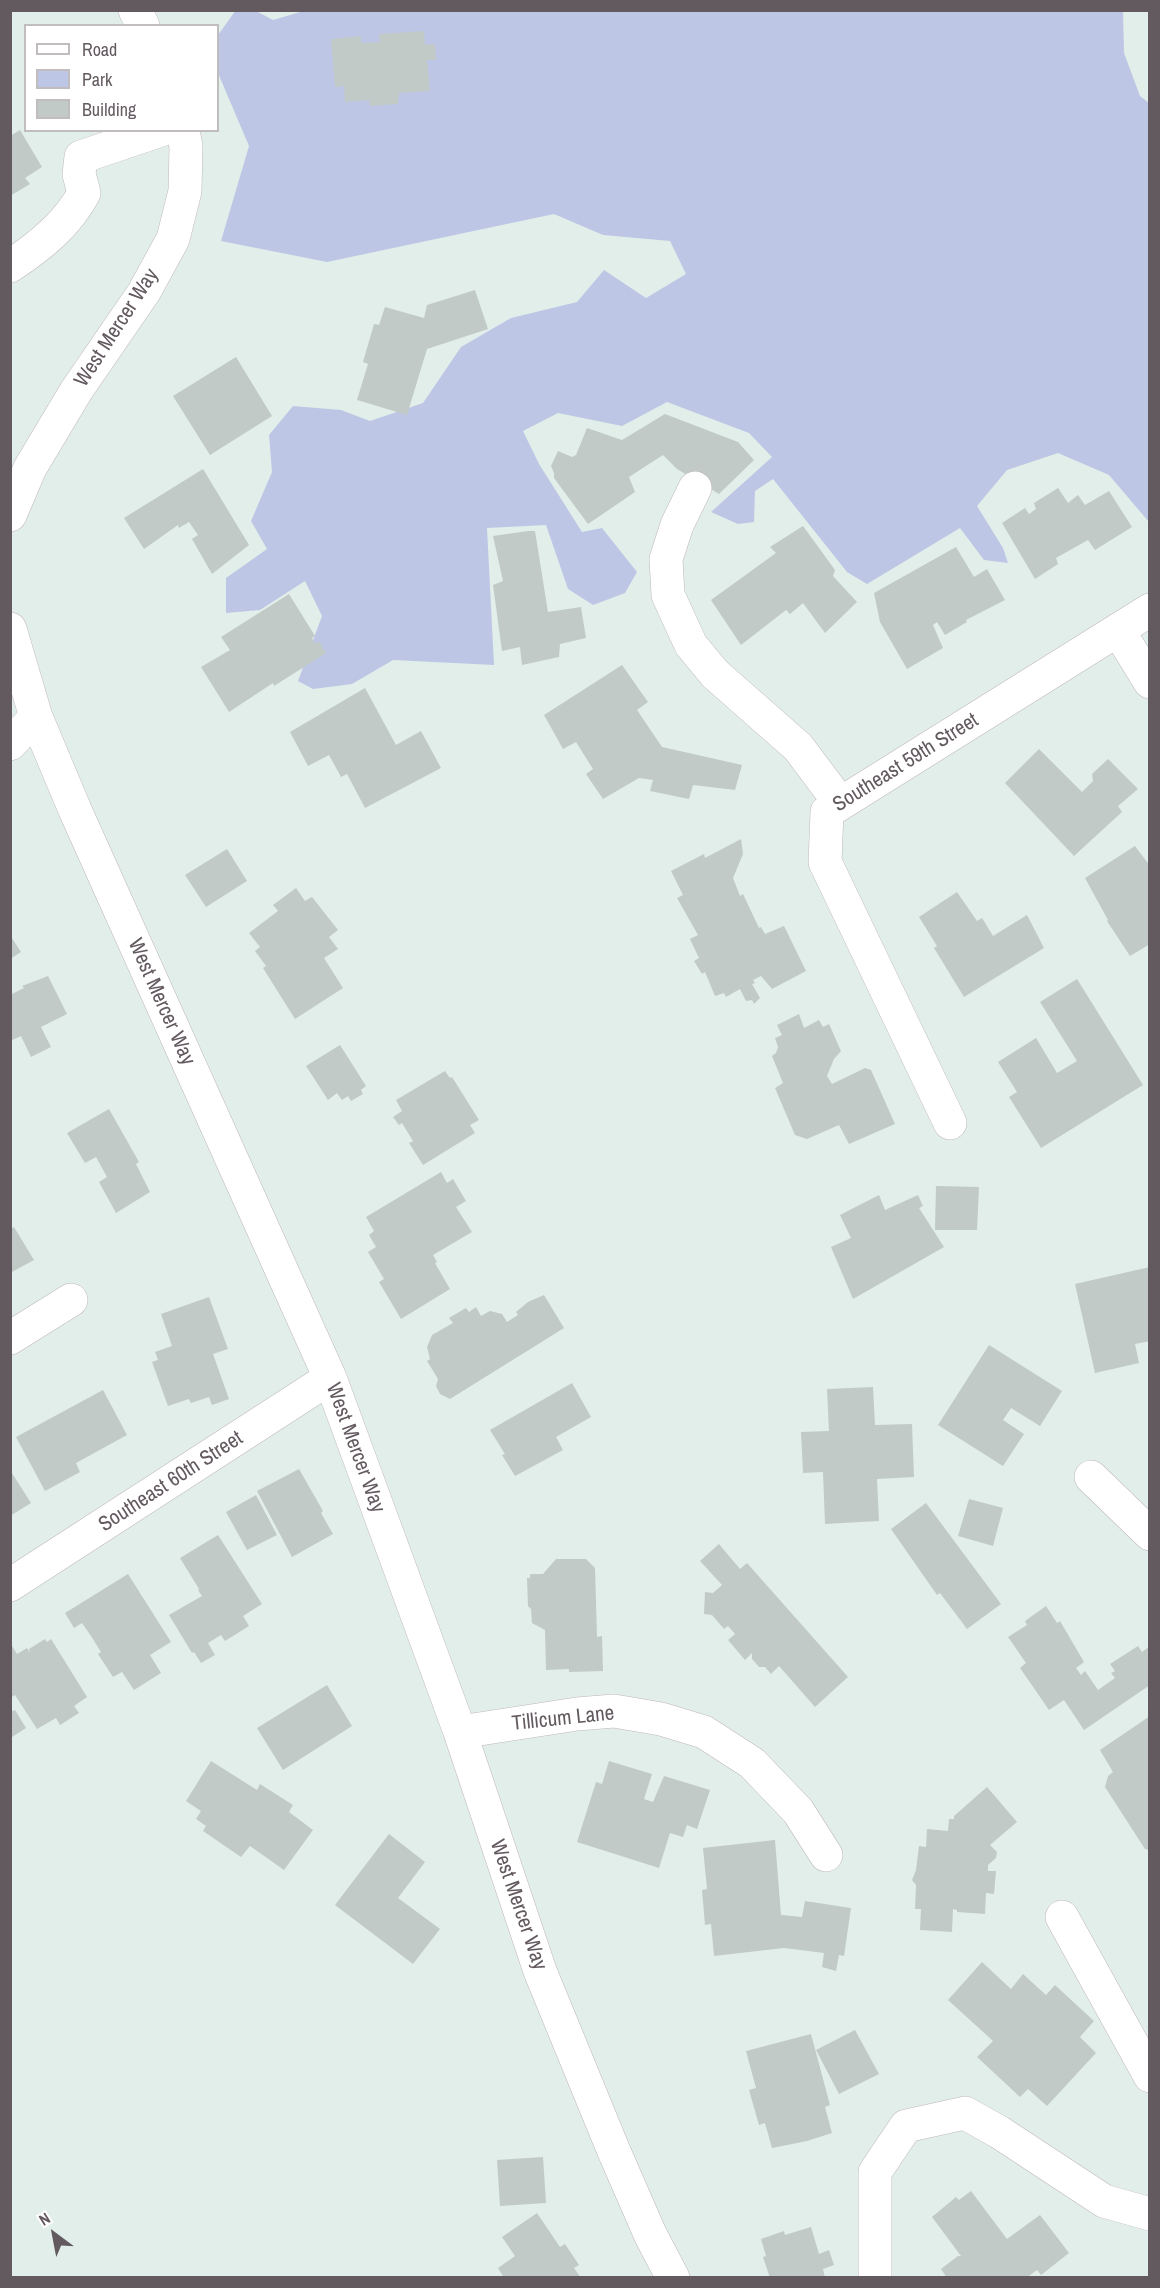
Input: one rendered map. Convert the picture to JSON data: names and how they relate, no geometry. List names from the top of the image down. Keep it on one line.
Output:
{"streets":{"street":["West Mercer Way","Southeast 59th Street","Southeast 60th Street","Tillicum Lane"]},"crossings":[["West Mercer Way","Southeast 60th Street"],["West Mercer Way","Tillicum Lane"]],"legend":["Road","Park","Building"],"north":"top left"}
